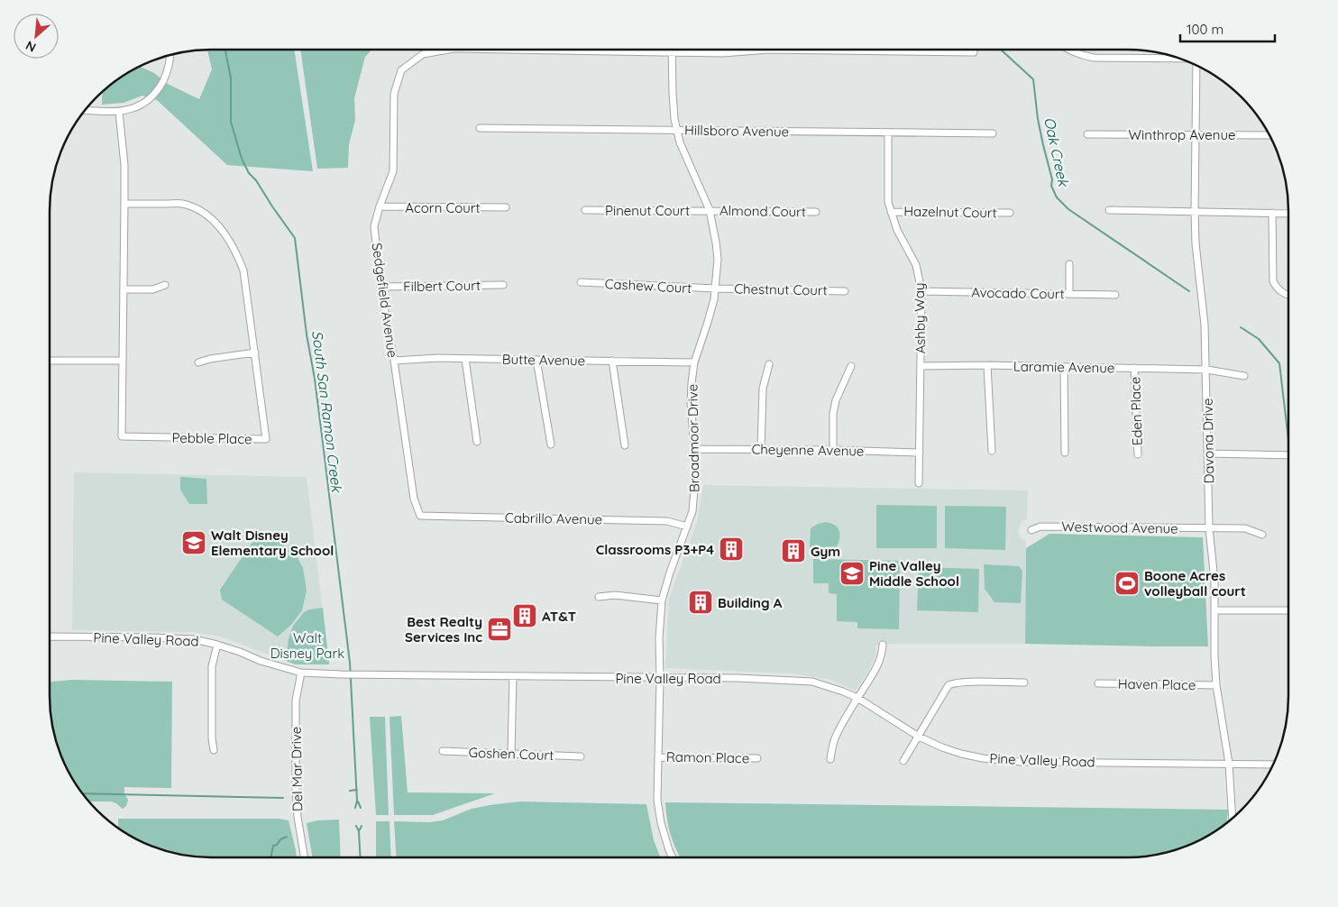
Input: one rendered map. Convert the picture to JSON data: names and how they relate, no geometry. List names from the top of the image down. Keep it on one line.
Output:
{"streets":{"street":["Hillsboro Avenue","Winthrop Avenue","Acorn Court","Pinenut Court","Almond Court","Hazelnut Court","Filbert Court","Cashew Court","Chestnut Court","Avocado Court","Sedgefield Avenue","Ashby Way","Butte Avenue","Laramie Avenue","Eden Place","Pebble Place","Broadmoor Drive","Davona Drive","Cheyenne Avenue","Cabrillo Avenue","Westwood Avenue","Pine Valley Road","Haven Place","Goshen Court","Ramon Place","Del Mar Drive"]},"crossings":[["Hillsboro Avenue","Ashby Way"],["Hillsboro Avenue","Broadmoor Drive"],["Winthrop Avenue","Davona Drive"],["Acorn Court","Sedgefield Avenue"],["Pinenut Court","Almond Court"],["Pinenut Court","Broadmoor Drive"],["Almond Court","Broadmoor Drive"],["Hazelnut Court","Ashby Way"],["Filbert Court","Sedgefield Avenue"],["Cashew Court","Chestnut Court"],["Cashew Court","Broadmoor Drive"],["Chestnut Court","Broadmoor Drive"],["Avocado Court","Ashby Way"],["Sedgefield Avenue","Butte Avenue"],["Sedgefield Avenue","Broadmoor Drive"],["Sedgefield Avenue","Cabrillo Avenue"],["Ashby Way","Laramie Avenue"],["Ashby Way","Cheyenne Avenue"],["Butte Avenue","Broadmoor Drive"],["Laramie Avenue","Eden Place"],["Laramie Avenue","Davona Drive"],["Broadmoor Drive","Cheyenne Avenue"],["Broadmoor Drive","Cabrillo Avenue"],["Broadmoor Drive","Pine Valley Road"],["Broadmoor Drive","Ramon Place"],["Davona Drive","Westwood Avenue"],["Davona Drive","Pine Valley Road"],["Davona Drive","Haven Place"],["Pine Valley Road","Del Mar Drive"]],"water":["Oak Creek","South San Ramon Creek"],"parks":["Walt Disney Park"],"places":{"school or university":["Walt Disney Elementary School","Pine Valley Middle School"],"building":["Classrooms P3+P4","Gym","Building A","AT&T"],"sports":["Boone Acres volleyball court"],"office":["Best Realty Services Inc"]},"scale_bar":"100 m","north":"bottom left"}
